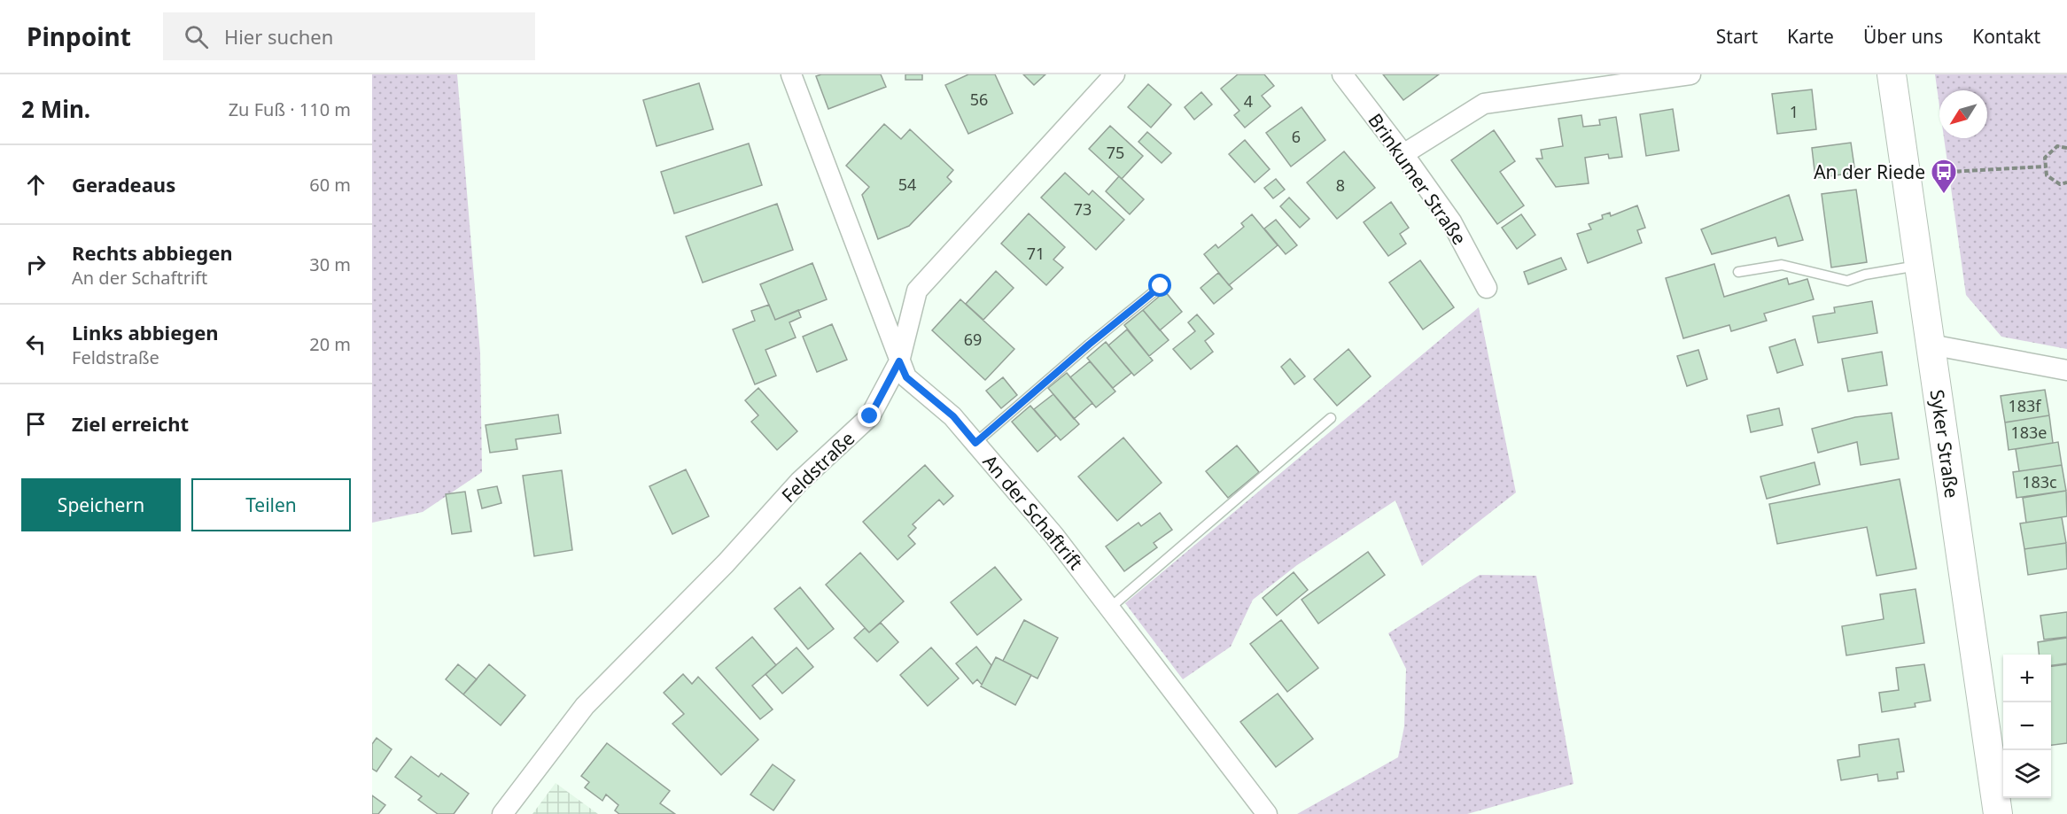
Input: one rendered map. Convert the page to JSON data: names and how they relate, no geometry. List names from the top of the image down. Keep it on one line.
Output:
{"streets":{"main road":["Syker Straße"],"street":["Brinkumer Straße","Feldstraße","An der Schaftrift"]},"crossings":[["Feldstraße","An der Schaftrift"]],"places":{"bus stop":["An der Riede"]},"house_numbers":["56","4","1","6","75","54","8","73","71","69","183f","183e","183c"],"north":"bottom left","page":{"header":"Pinpoint","search":"Hier suchen","nav":["Start","Karte","Über uns","Kontakt"],"heading":["2 Min.","Zu Fuß · 110 m"],"list":[["Geradeaus","60 m"],["Rechts abbiegen","An der Schaftrift","30 m"],["Links abbiegen","Feldstraße","20 m"],"Ziel erreicht"],"buttons":["Speichern","Teilen"],"map_buttons":["+","−"]}}
